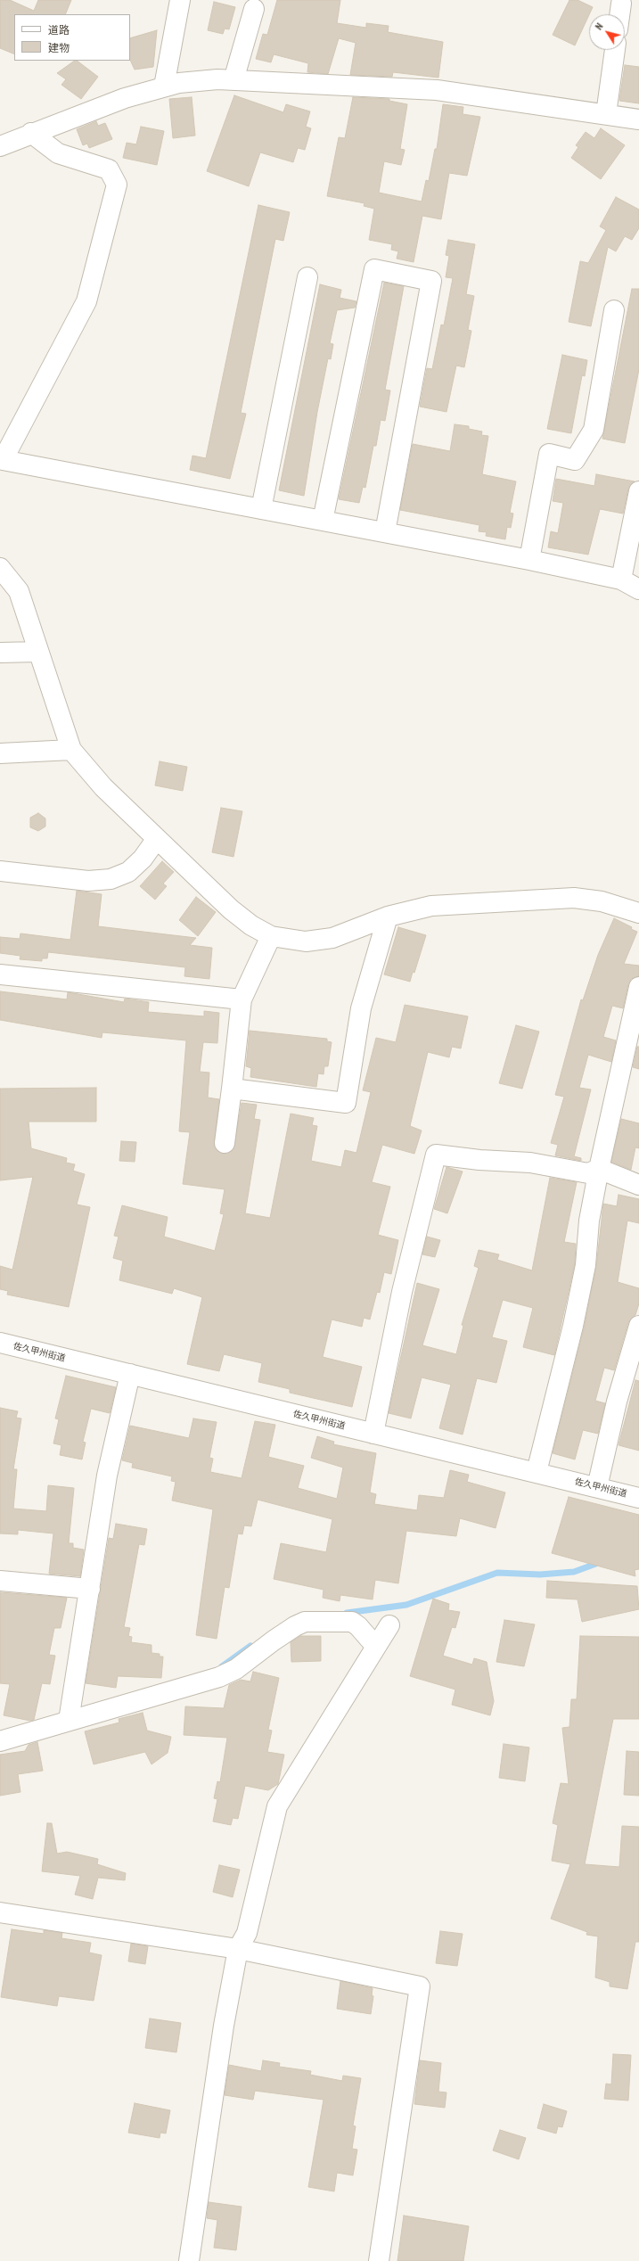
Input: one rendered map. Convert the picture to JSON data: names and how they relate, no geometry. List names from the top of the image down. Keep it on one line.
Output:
{"streets":{"street":["佐久甲州街道"]},"legend":["道路","建物"],"north":"top left"}
